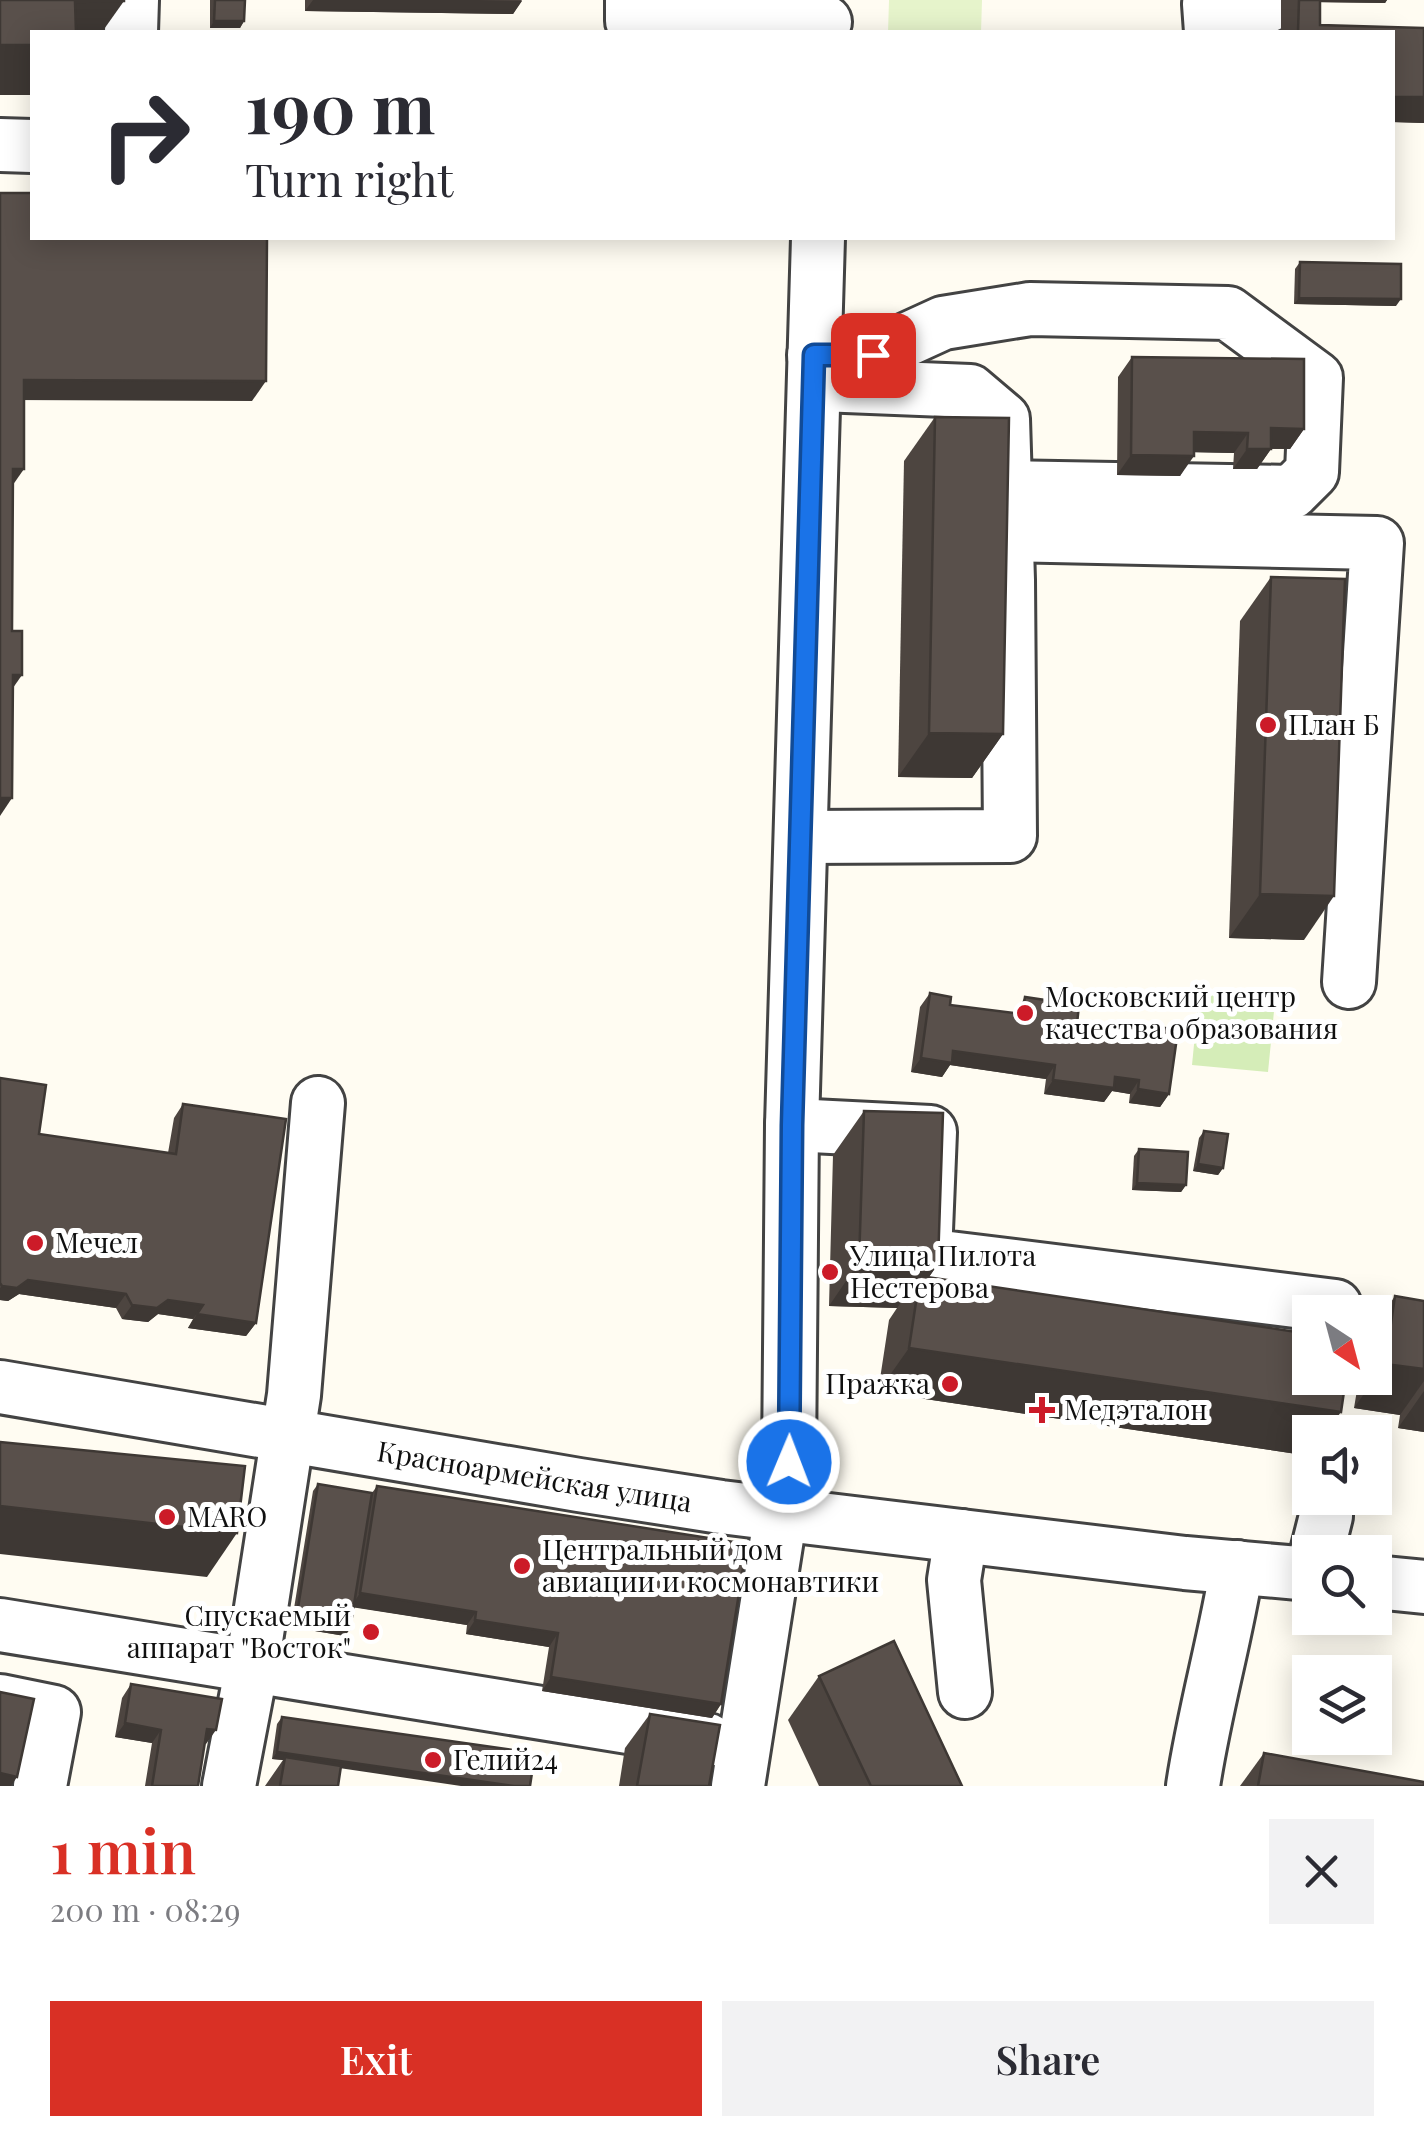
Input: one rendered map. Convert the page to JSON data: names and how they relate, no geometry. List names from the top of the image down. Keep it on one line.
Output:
{"streets":{"street":["Красноармейская улица"]},"places":{"other":["План Б","Московский центр качества образования","Мечел","Улица Пилота Нестерова","Пражка","MARO","Центральный дом авиации и космонавтики","Спускаемый аппарат \"Восток\"","Гелий24"],"health":["Медэталон"]},"north":"bottom right","page":{"turn":["190 m","Turn right"],"heading":["1 min","200 m · 08:29"],"buttons":["Exit","Share"]}}
